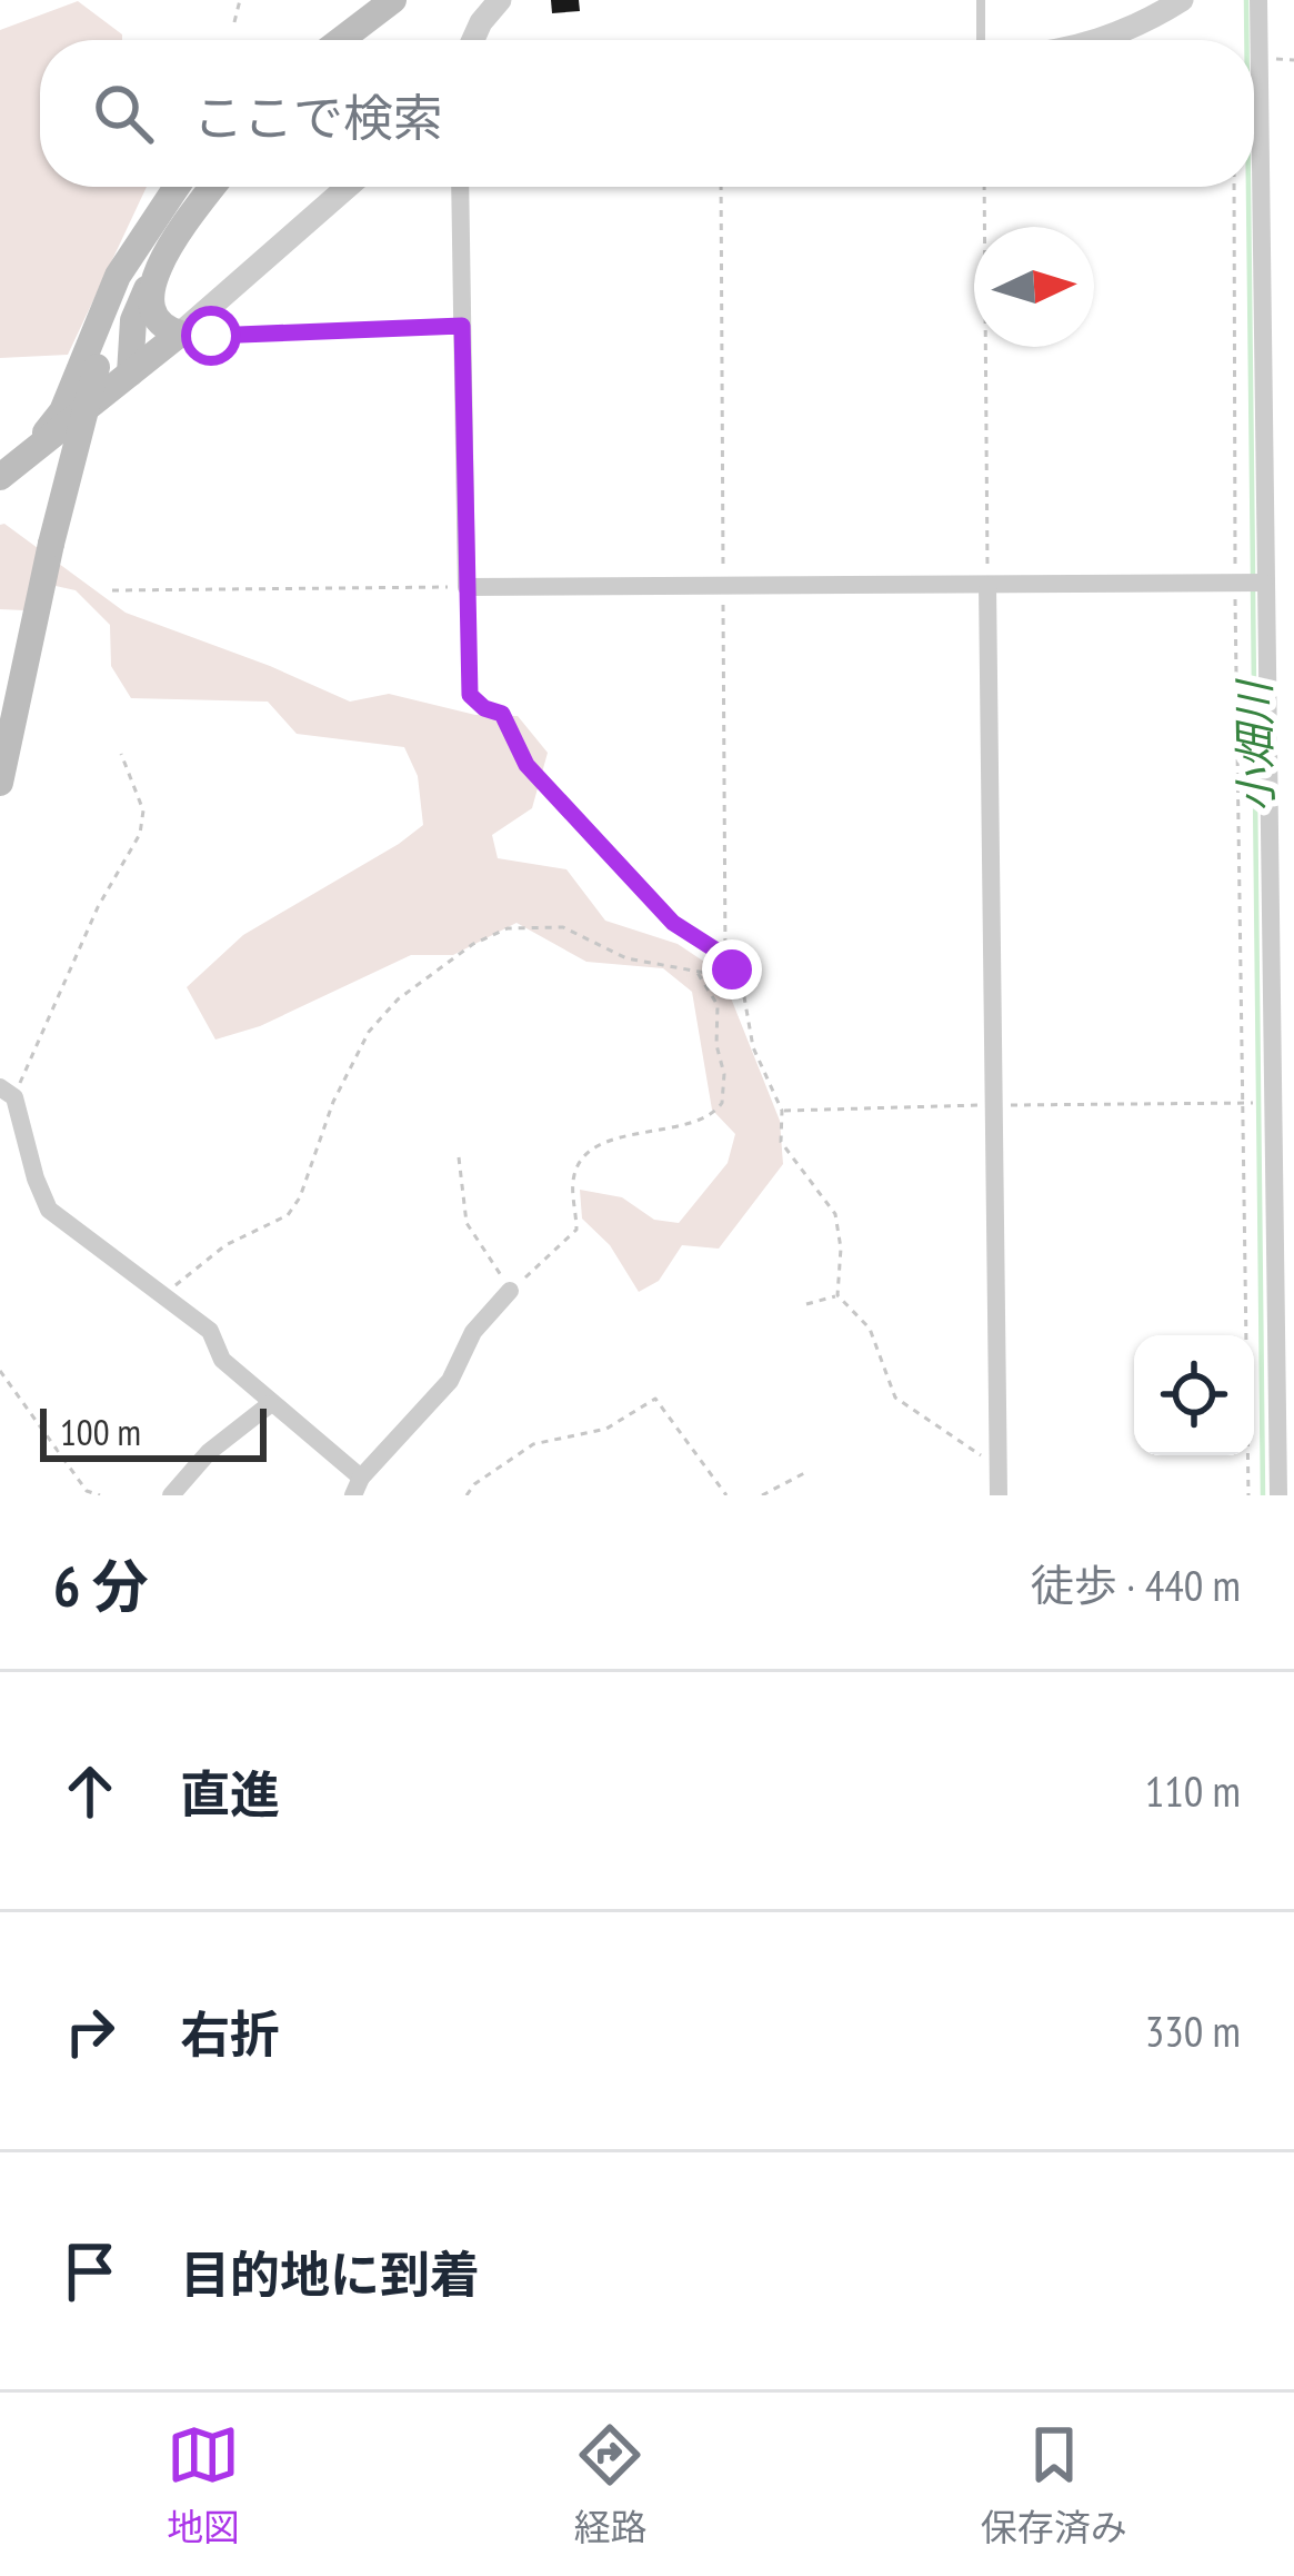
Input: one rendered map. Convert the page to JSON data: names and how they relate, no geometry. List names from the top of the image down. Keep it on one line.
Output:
{"water":["小畑川"],"scale_bar":"100 m","north":"right","page":{"search":"ここで検索","scale":"100 m","heading":["6 分","徒歩 · 440 m"],"list":[["直進","110 m"],["右折","330 m"],"目的地に到着"],"nav":["地図","経路","保存済み"]}}
